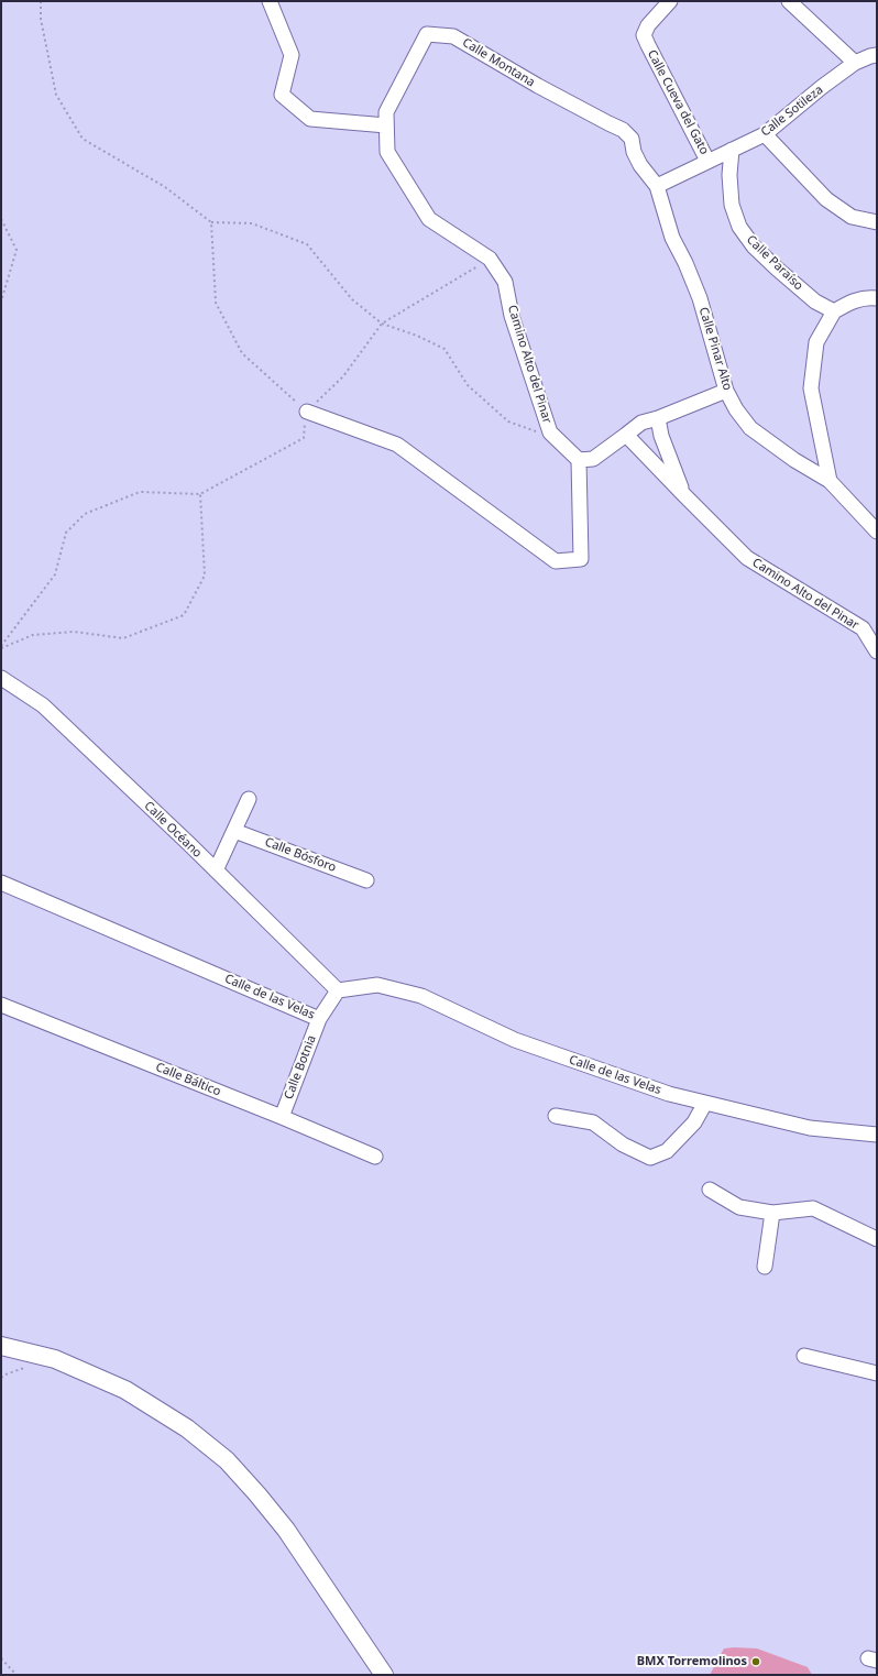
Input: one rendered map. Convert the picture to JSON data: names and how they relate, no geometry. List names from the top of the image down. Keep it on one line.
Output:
{"streets":{"street":["Calle Montana","Calle Cueva del Gato","Calle Sotileza","Calle Paraíso","Calle Pinar Alto","Camino Alto del Pinar","Calle Océano","Calle Bósforo","Calle de las Velas","Calle Botnia","Calle Báltico"]},"crossings":[["Calle Montana","Calle Sotileza"],["Calle Montana","Calle Pinar Alto"],["Calle Montana","Camino Alto del Pinar"],["Calle Cueva del Gato","Calle Sotileza"],["Calle Sotileza","Calle Paraíso"],["Calle Sotileza","Calle Pinar Alto"],["Calle Océano","Calle de las Velas"],["Calle de las Velas","Calle Botnia"],["Calle Botnia","Calle Báltico"]],"places":["BMX Torremolinos"]}
